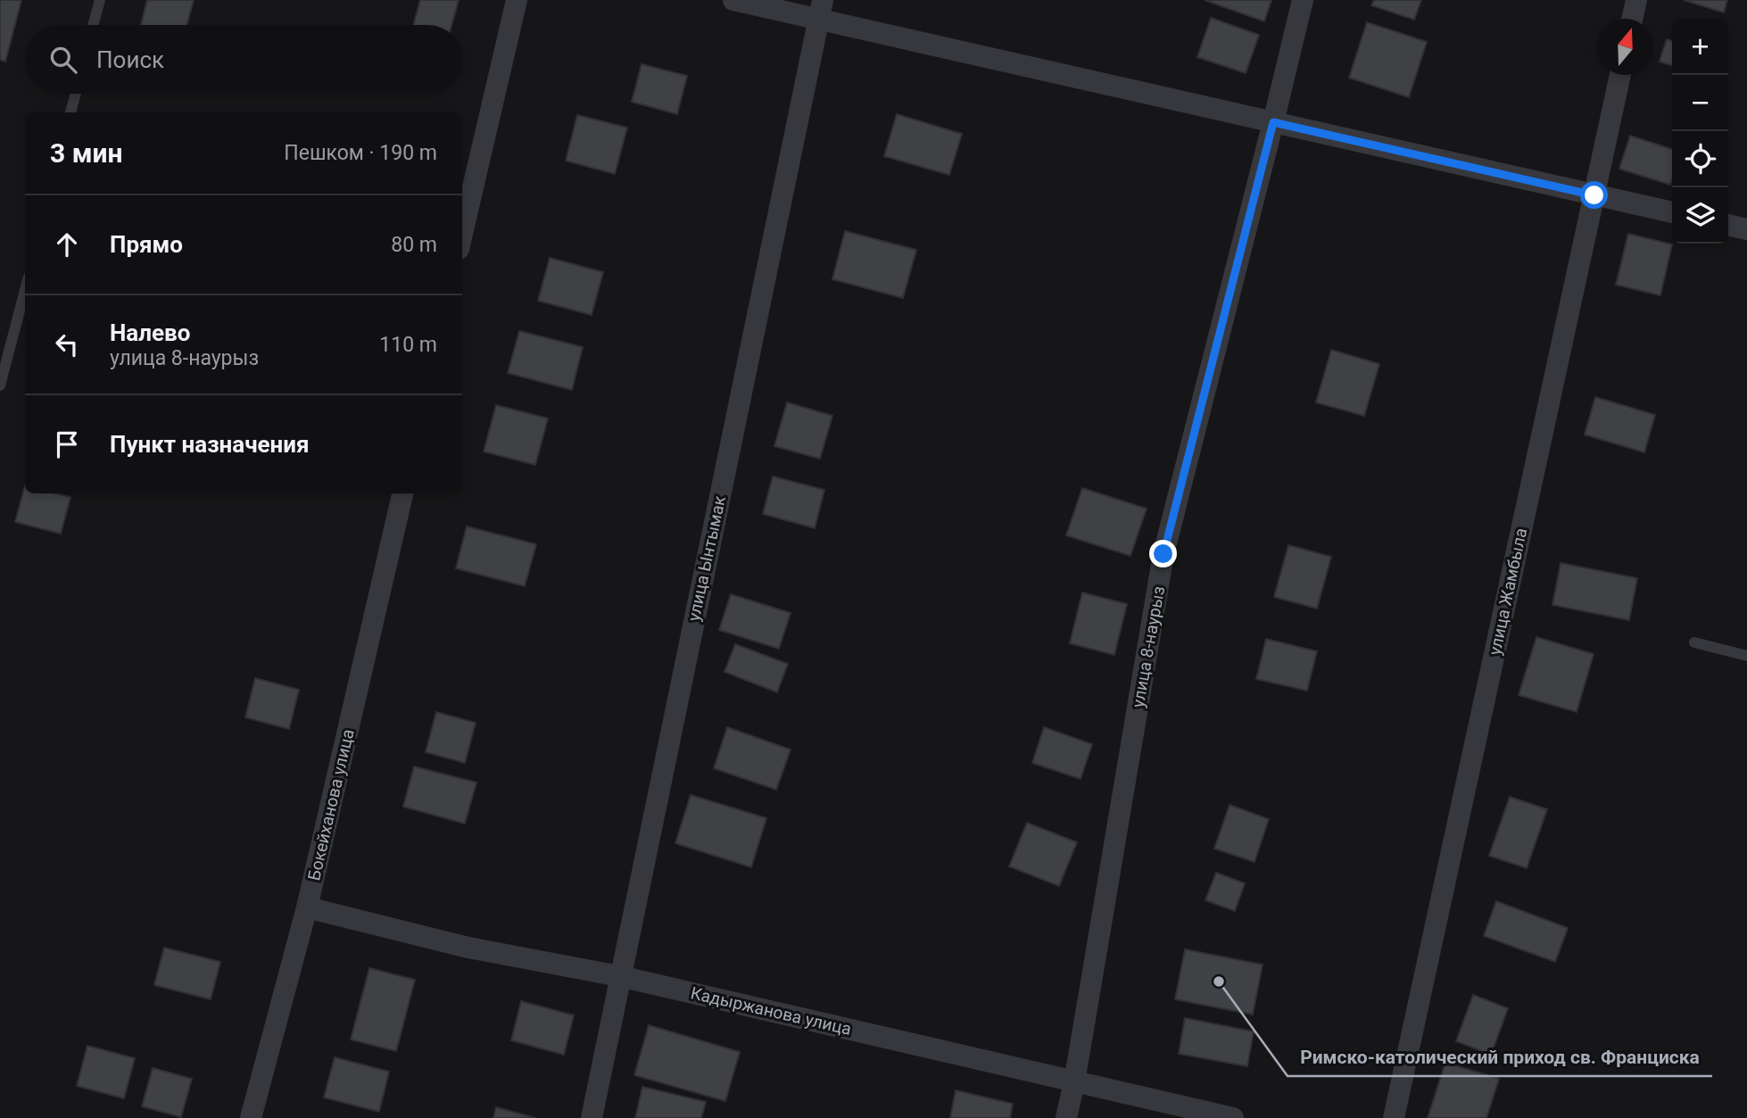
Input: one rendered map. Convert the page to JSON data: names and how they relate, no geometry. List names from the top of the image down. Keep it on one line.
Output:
{"streets":{"street":["улица Ынтымак","улица Жамбыла","улица 8-наурыз","Бокейханова улица","Кадыржанова улица"]},"crossings":[["улица Ынтымак","Кадыржанова улица"],["улица 8-наурыз","Кадыржанова улица"],["Бокейханова улица","Кадыржанова улица"]],"places":["Римско-католический приход св. Франциска"],"north":"top","page":{"map_buttons":["+","−"],"search":"Поиск","heading":["3 мин","Пешком · 190 m"],"list":[["Прямо","80 m"],["Налево","улица 8-наурыз","110 m"],"Пункт назначения"]}}
